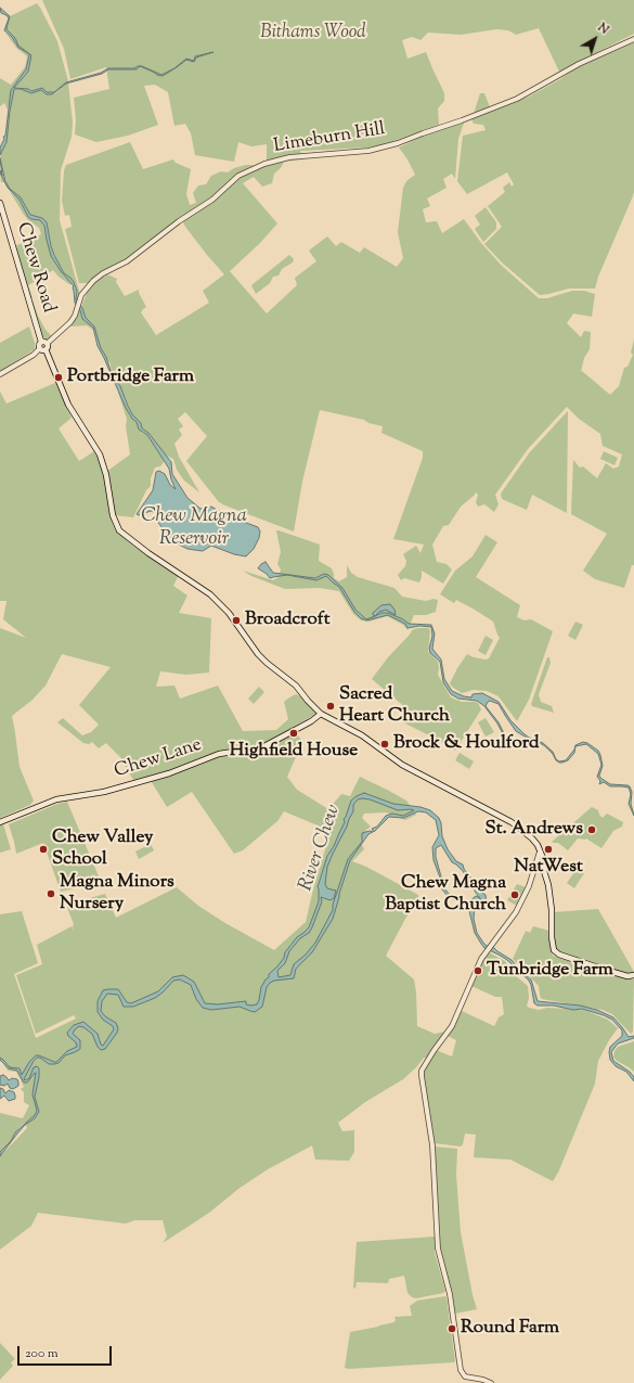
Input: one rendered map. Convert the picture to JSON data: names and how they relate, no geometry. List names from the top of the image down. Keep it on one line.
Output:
{"streets":{"main road":["Chew Road","Chew Lane"],"street":["Limeburn Hill"]},"crossings":[["Limeburn Hill","Chew Road"]],"water":["Chew Magna Reservoir","River Chew"],"parks":["Bithams Wood"],"places":["Portbridge Farm","Broadcroft","Sacred Heart Church","Highfield House","Brock & Houlford","St. Andrews","Chew Valley School","NatWest","Magna Minors Nursery","Chew Magna Baptist Church","Tunbridge Farm","Round Farm"],"scale_bar":"200 m","north":"top right"}
